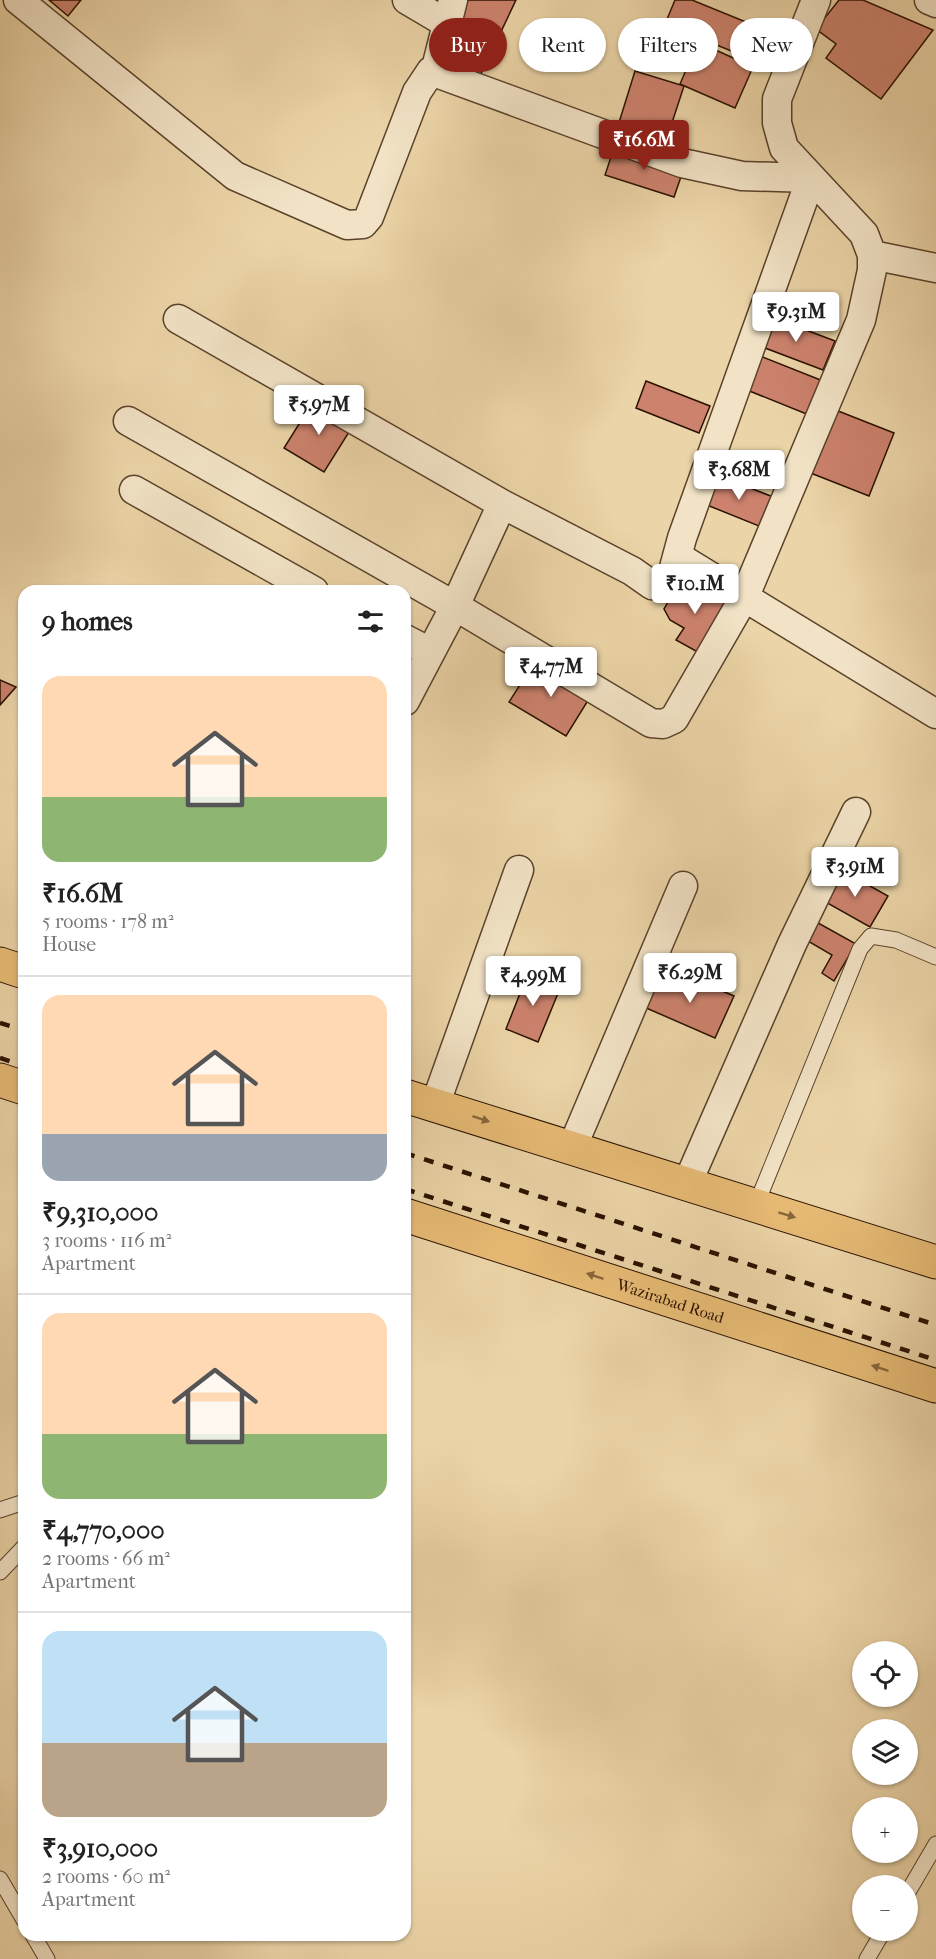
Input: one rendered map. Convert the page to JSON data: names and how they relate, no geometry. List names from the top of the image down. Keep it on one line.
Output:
{"streets":{"highway":["Wazirabad Road"]},"page":{"chip":["Buy","Rent","Filters","New"],"price":["₹16.6M","₹9.31M","₹5.97M","₹3.68M","₹10.1M","₹4.77M","₹3.91M","₹6.29M","₹4.99M"],"heading":"9 homes","list":[{"name":"₹16.6M","note":"5 rooms · 178 m² · House"},{"name":"₹9,310,000","note":"3 rooms · 116 m² · Apartment"},{"name":"₹4,770,000","note":"2 rooms · 66 m² · Apartment"},{"name":"₹3,910,000","note":"2 rooms · 60 m² · Apartment"}],"map_buttons":["+","−"]}}
